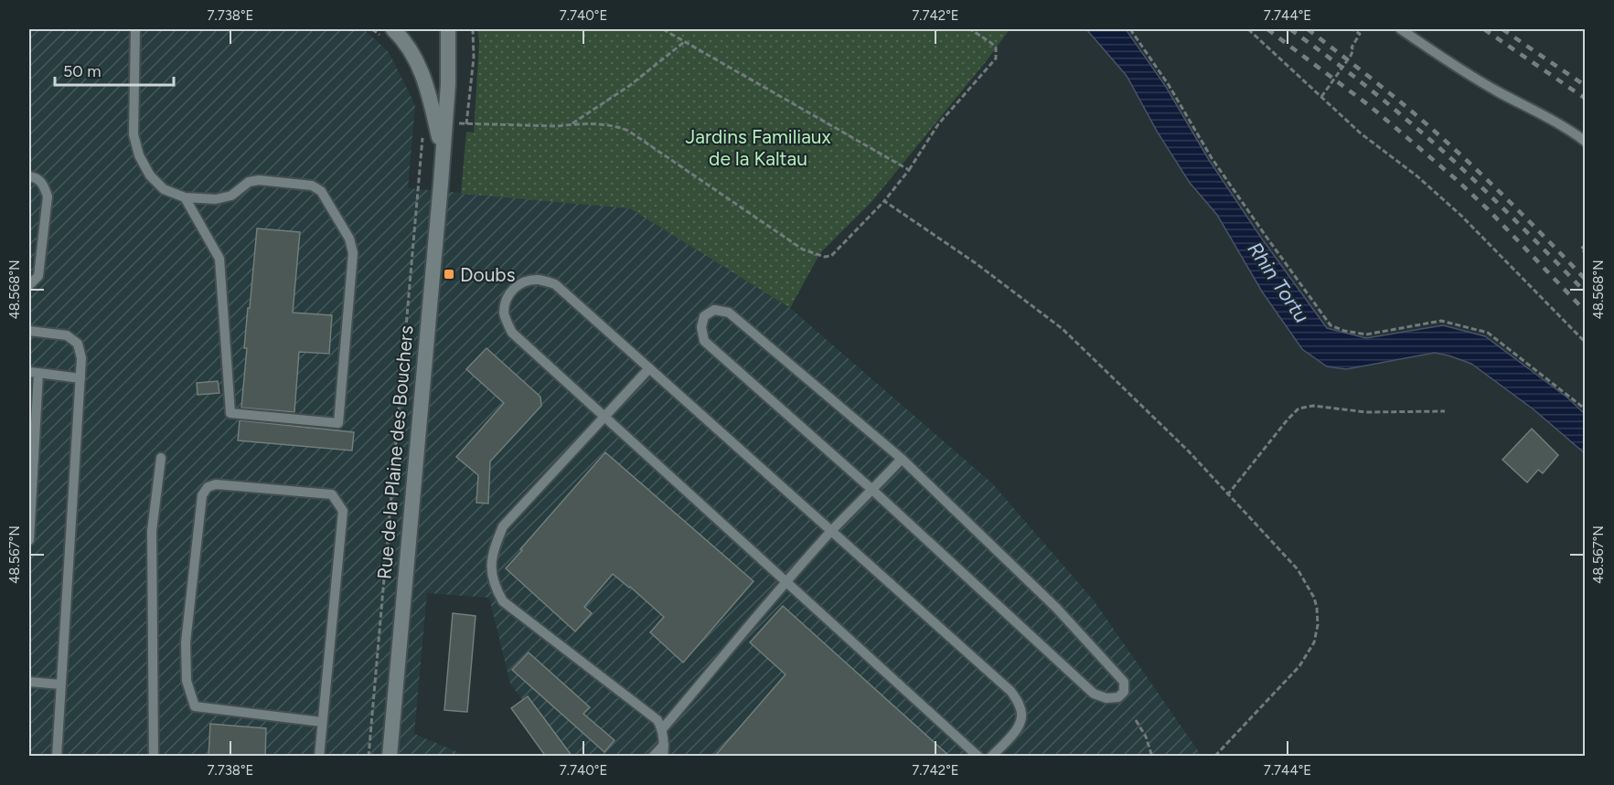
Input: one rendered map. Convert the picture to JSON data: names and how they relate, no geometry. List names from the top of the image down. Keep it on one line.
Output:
{"streets":{"street":["Rue de la Plaine des Bouchers"]},"water":["Rhin Tortu"],"parks":["Jardins Familiaux de la Kaltau"],"places":{"transit":["Doubs"]},"scale_bar":"50 m","coordinates":["7.738°E","7.740°E","7.742°E","7.744°E","48.568°N","48.567°N"]}
